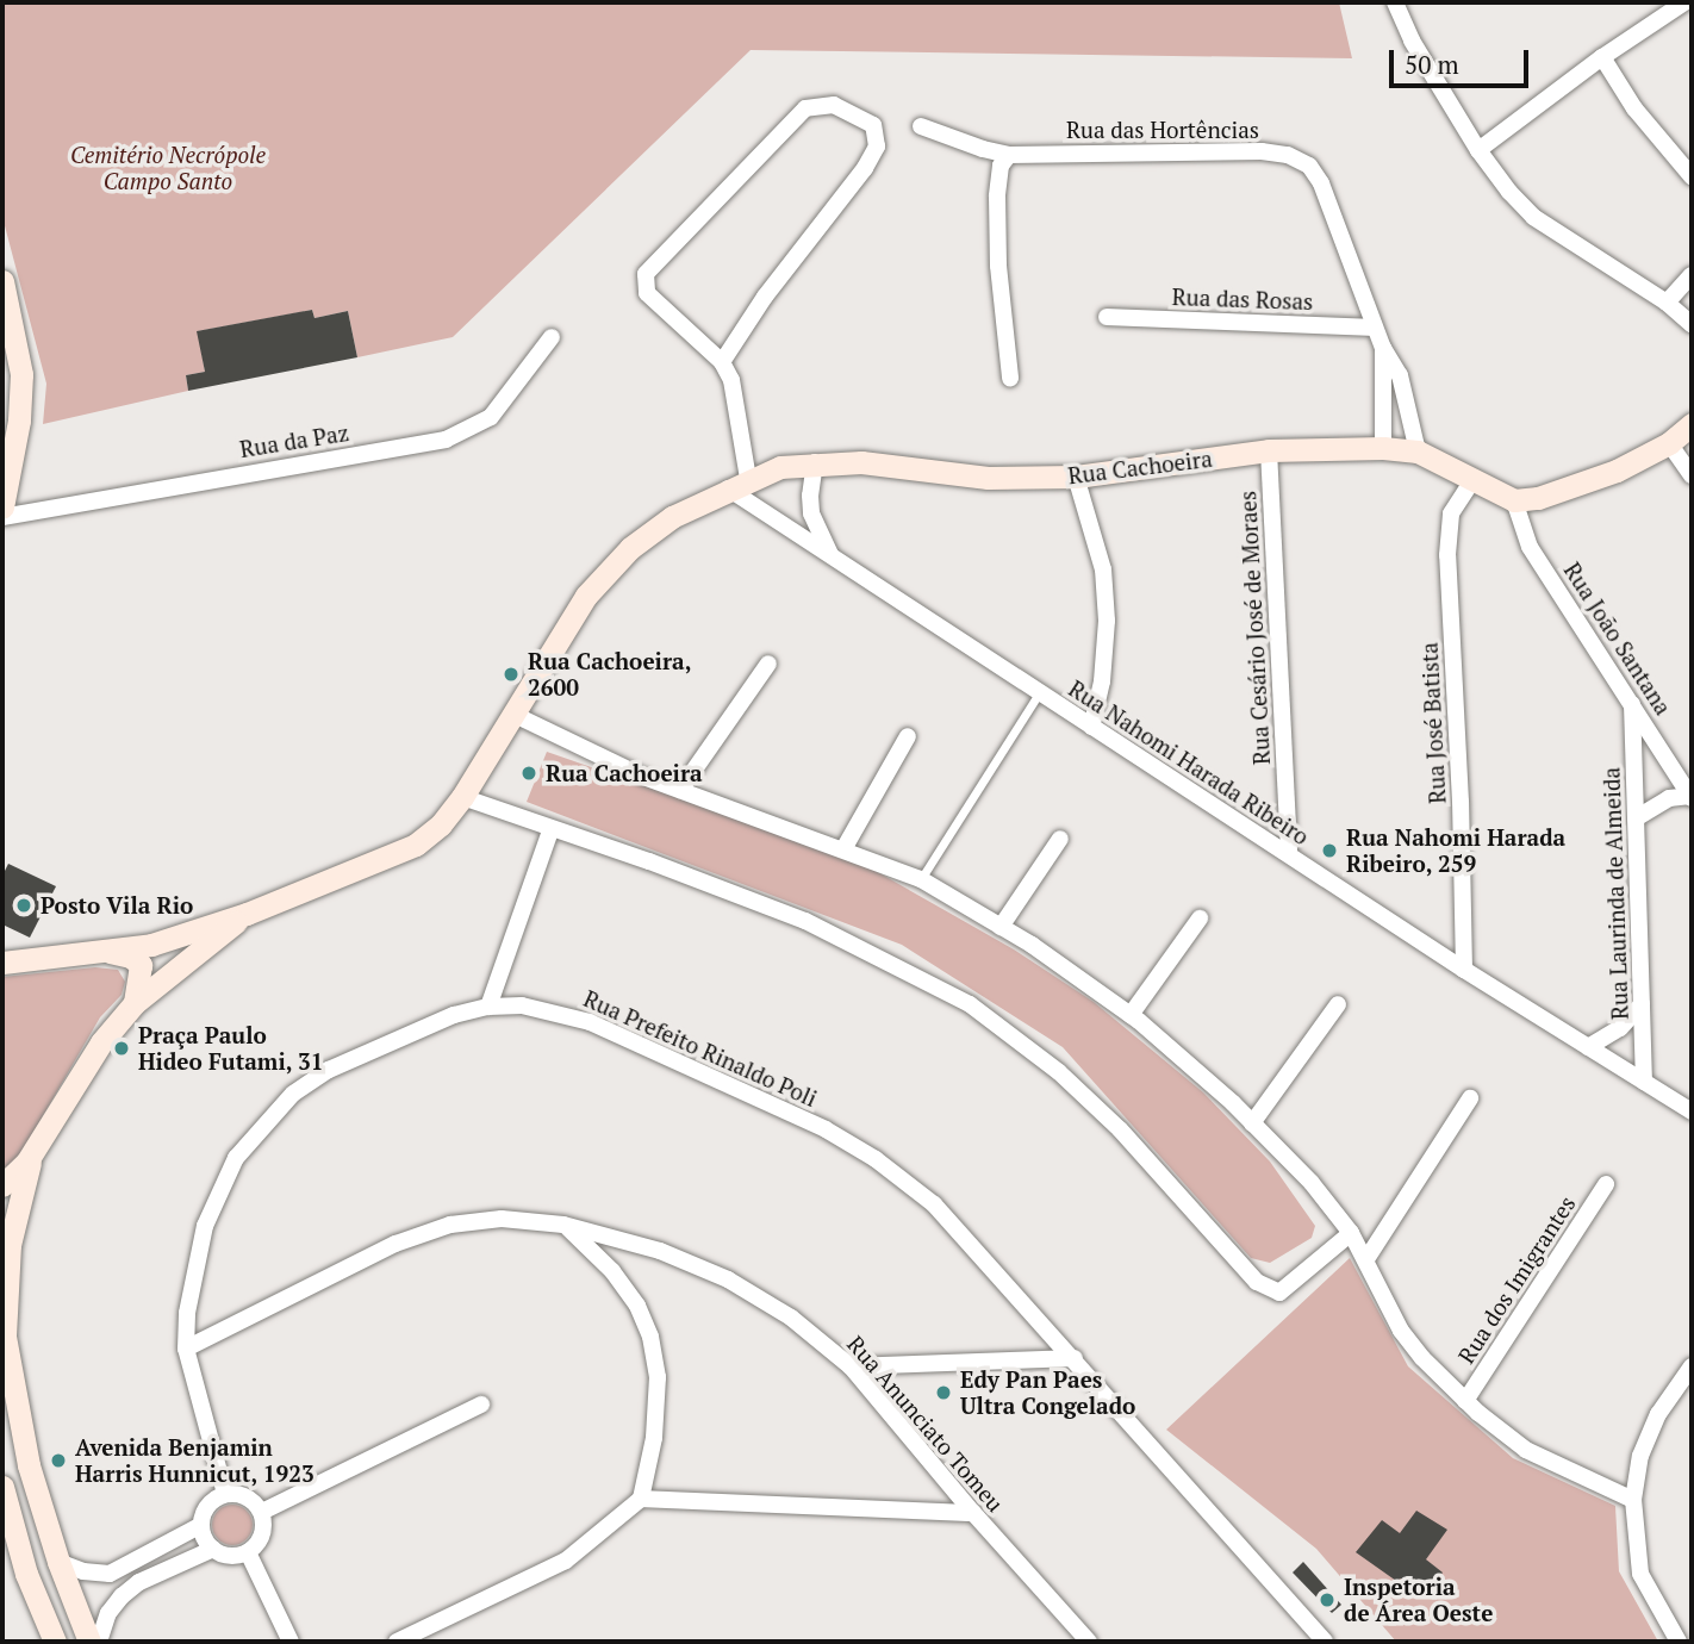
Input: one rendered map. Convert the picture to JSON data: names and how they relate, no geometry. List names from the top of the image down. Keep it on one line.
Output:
{"streets":{"main road":["Rua Cachoeira"],"street":["Rua das Hortências","Rua das Rosas","Rua da Paz","Rua Cesário José de Moraes","Rua João Santana","Rua José Batista","Rua Nahomi Harada Ribeiro","Rua Laurinda de Almeida","Rua Prefeito Rinaldo Poli","Rua dos Imigrantes","Rua Anunciato Tomeu"]},"crossings":[["Rua das Hortências","Rua das Rosas"],["Rua das Hortências","Rua Cachoeira"],["Rua Cachoeira","Rua Cesário José de Moraes"],["Rua Cachoeira","Rua João Santana"],["Rua Cachoeira","Rua José Batista"],["Rua Cachoeira","Rua Nahomi Harada Ribeiro"],["Rua Cesário José de Moraes","Rua Nahomi Harada Ribeiro"],["Rua João Santana","Rua Laurinda de Almeida"],["Rua José Batista","Rua Nahomi Harada Ribeiro"],["Rua Nahomi Harada Ribeiro","Rua Laurinda de Almeida"],["Rua Prefeito Rinaldo Poli","Rua Anunciato Tomeu"]],"parks":["Cemitério Necrópole Campo Santo"],"places":["Rua Cachoeira, 2600","Rua Cachoeira","Rua Nahomi Harada Ribeiro, 259","Posto Vila Rio","Praça Paulo Hideo Futami, 31","Edy Pan Paes Ultra Congelado","Avenida Benjamin Harris Hunnicut, 1923","Inspetoria de Área Oeste"],"scale_bar":"50 m"}
